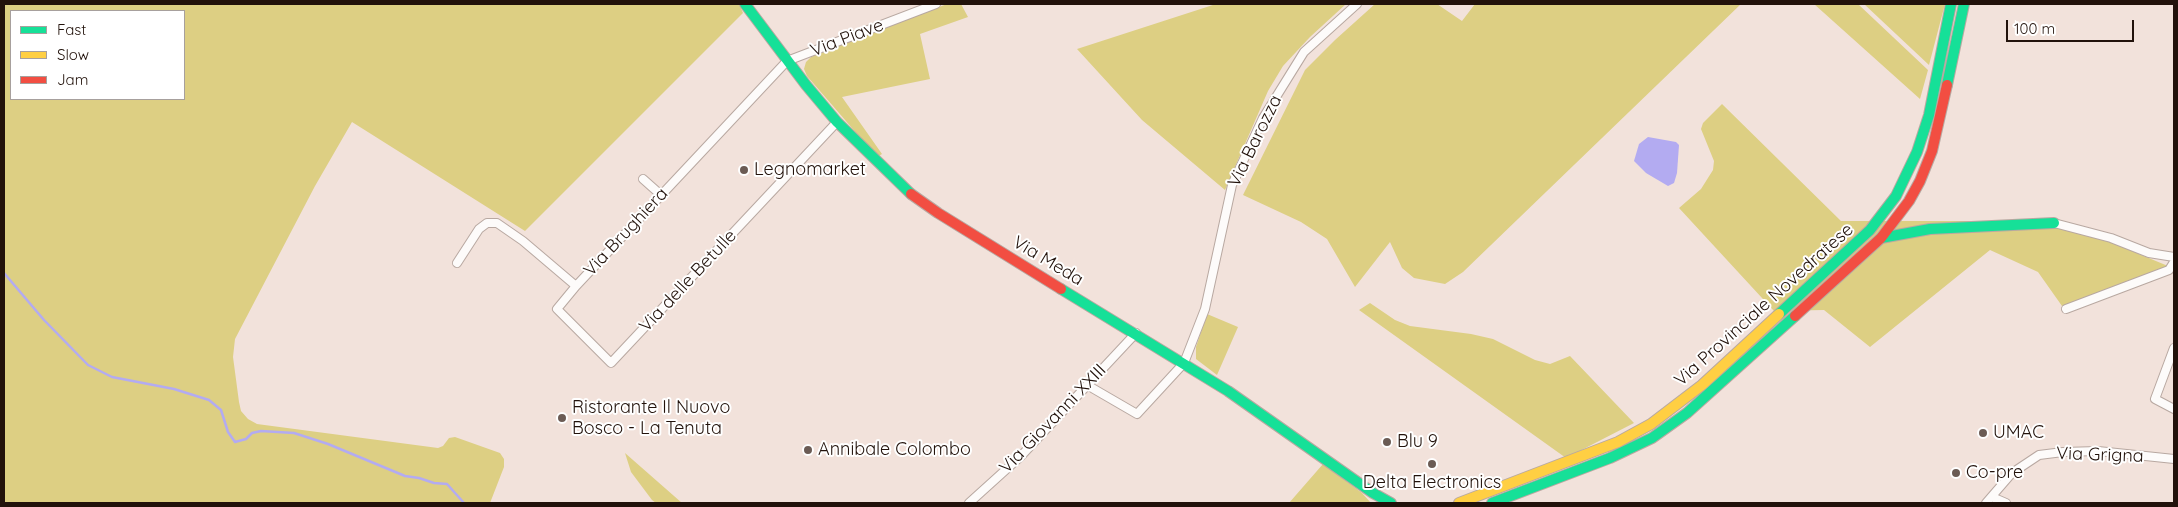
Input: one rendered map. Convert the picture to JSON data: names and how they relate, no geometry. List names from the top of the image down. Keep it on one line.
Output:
{"streets":{"main road":["Via Meda","Via Provinciale Novedratese"],"street":["Via Piave","Via Barozza","Via Brughiera","Via delle Betulle","Via Giovanni XXIII","Via Grigna"]},"crossings":[["Via Piave","Via Brughiera"],["Via Piave","Via Meda"],["Via Barozza","Via Meda"],["Via Brughiera","Via Meda"],["Via Brughiera","Via delle Betulle"],["Via Meda","Via delle Betulle"],["Via Meda","Via Giovanni XXIII"]],"places":["Legnomarket","Ristorante Il Nuovo Bosco - La Tenuta","UMAC","Blu 9","Annibale Colombo","Delta Electronics","Co-pre"],"legend":["Fast","Slow","Jam"],"scale_bar":"100 m"}
